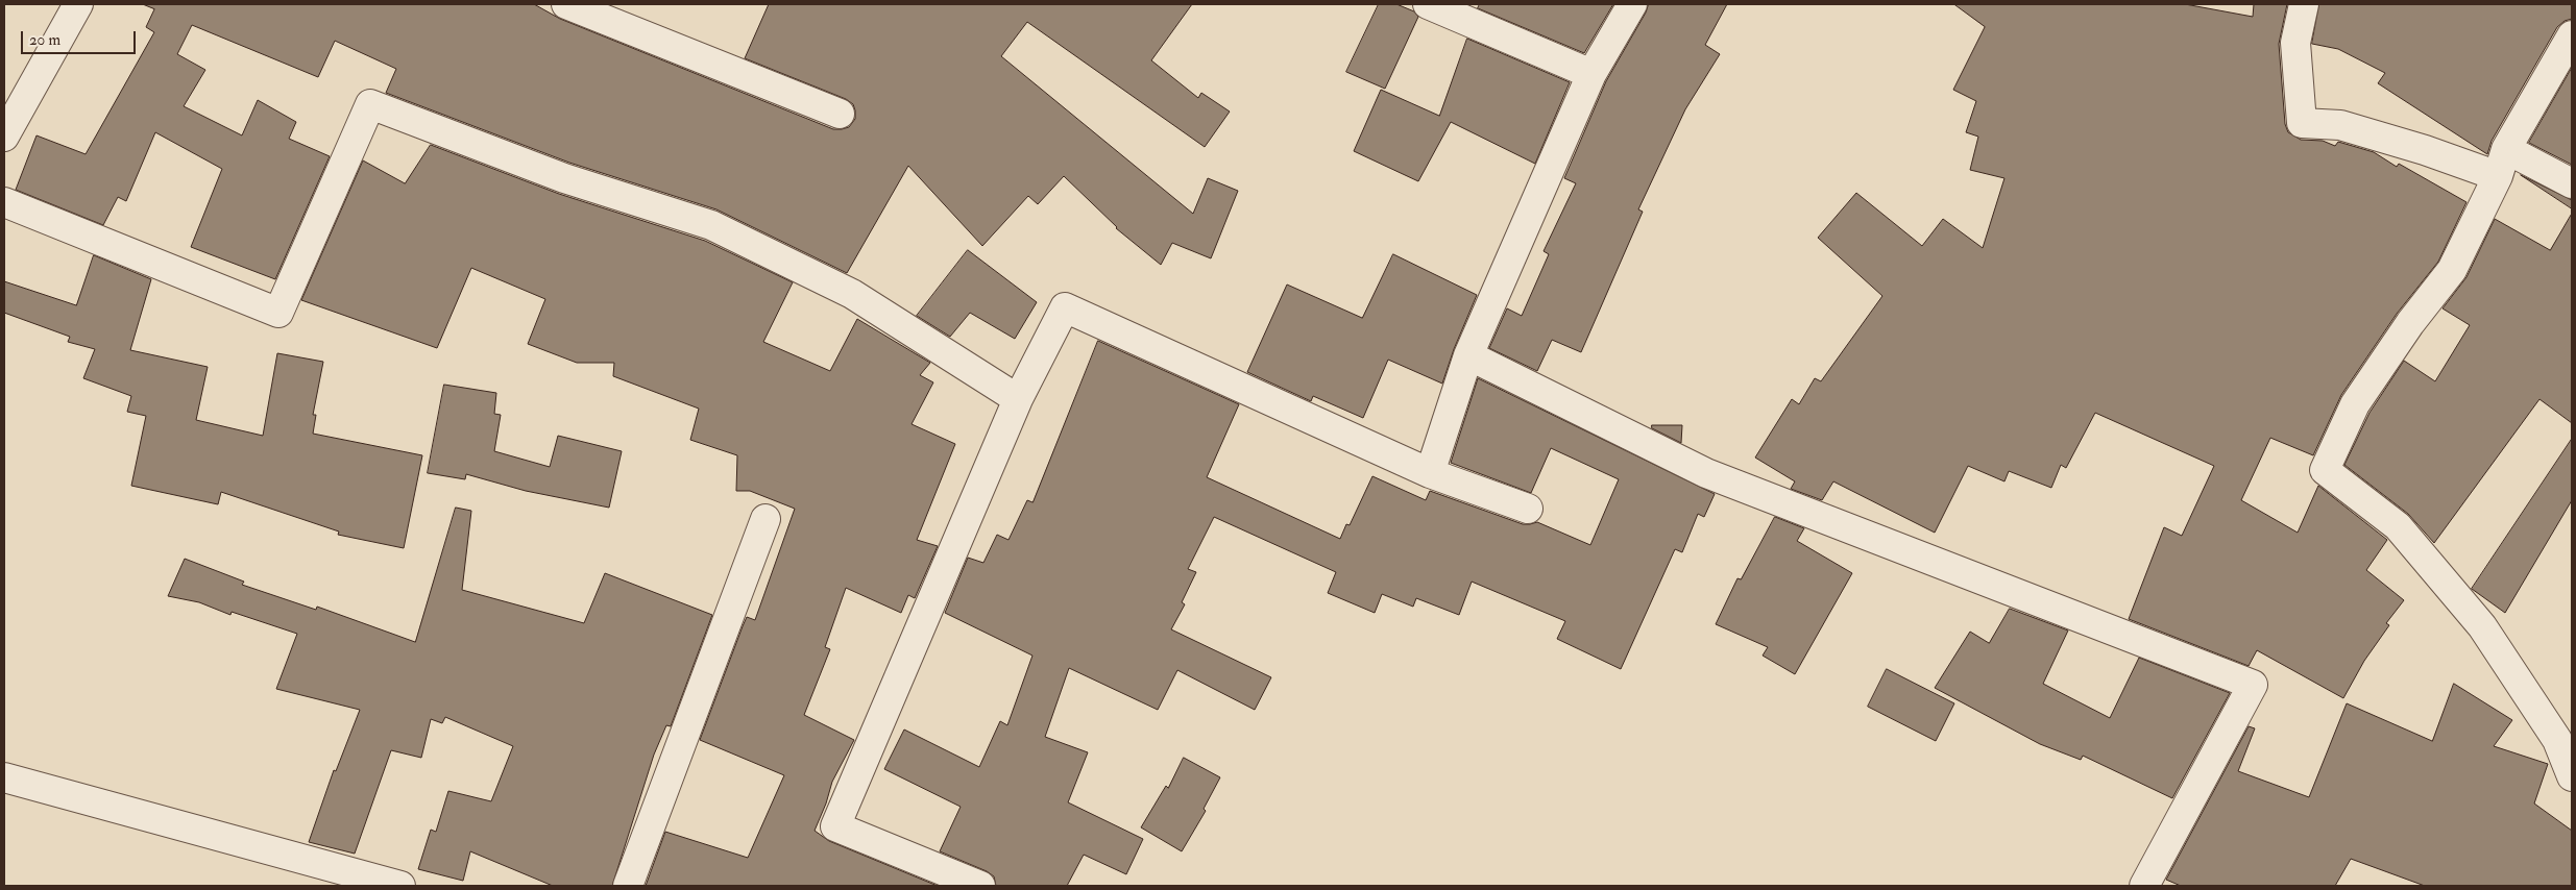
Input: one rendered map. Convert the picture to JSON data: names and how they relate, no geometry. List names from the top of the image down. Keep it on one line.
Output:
{"scale_bar":"20 m"}
